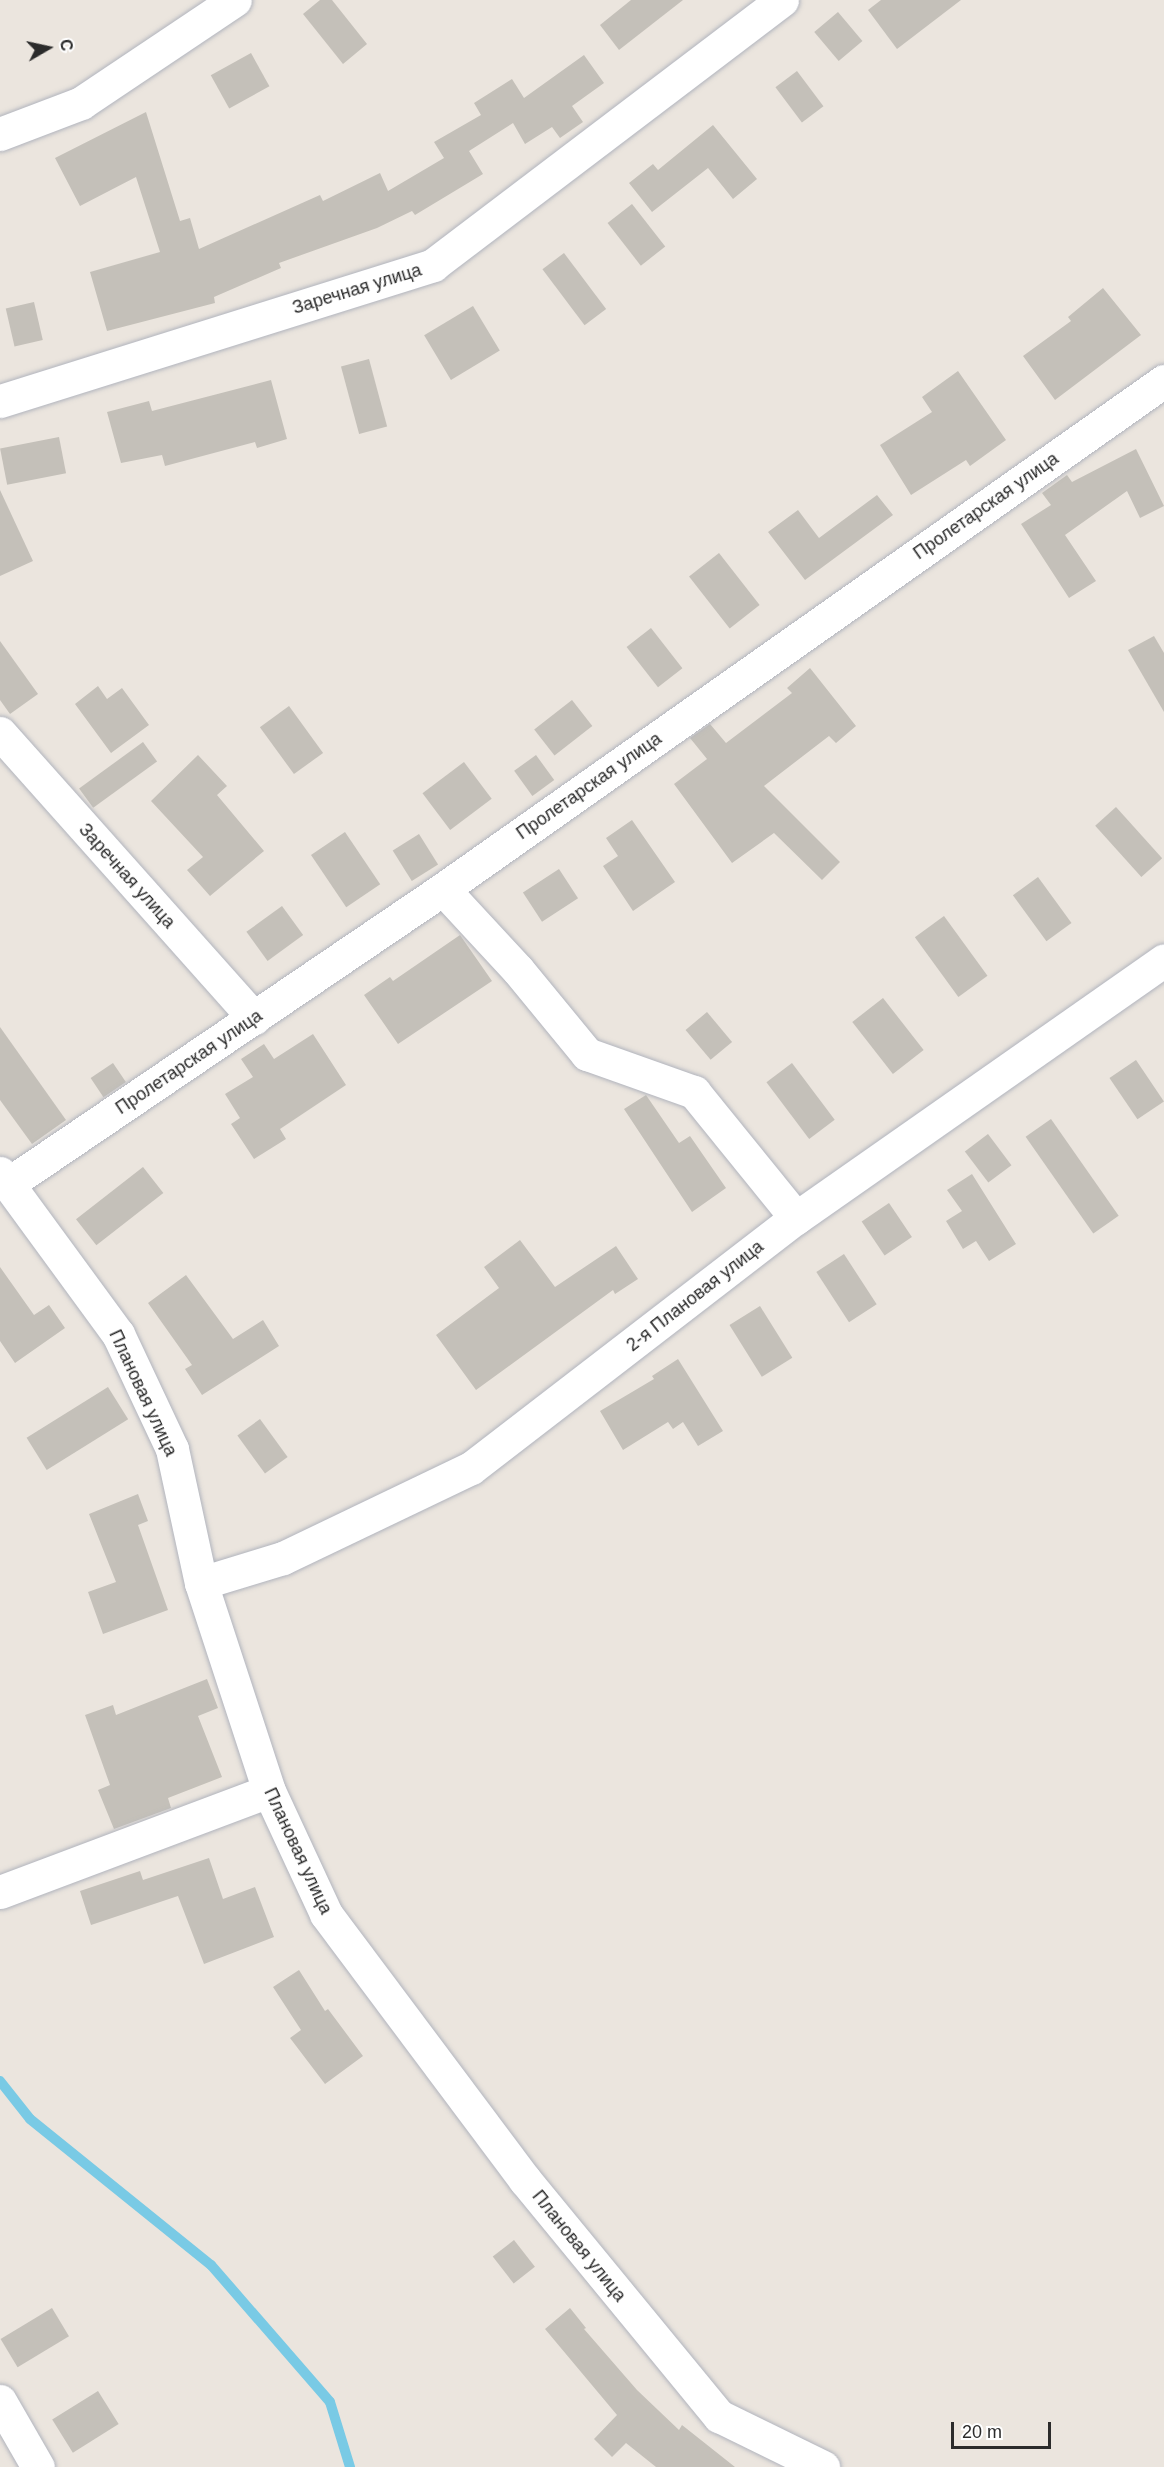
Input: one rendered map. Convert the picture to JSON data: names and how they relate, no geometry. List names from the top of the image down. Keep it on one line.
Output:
{"streets":{"street":["Заречная улица","Пролетарская улица","2-я Плановая улица","Плановая улица"]},"crossings":[["Заречная улица","Пролетарская улица"],["Пролетарская улица","Плановая улица"],["2-я Плановая улица","Плановая улица"]],"scale_bar":"20 m","north":"right"}
